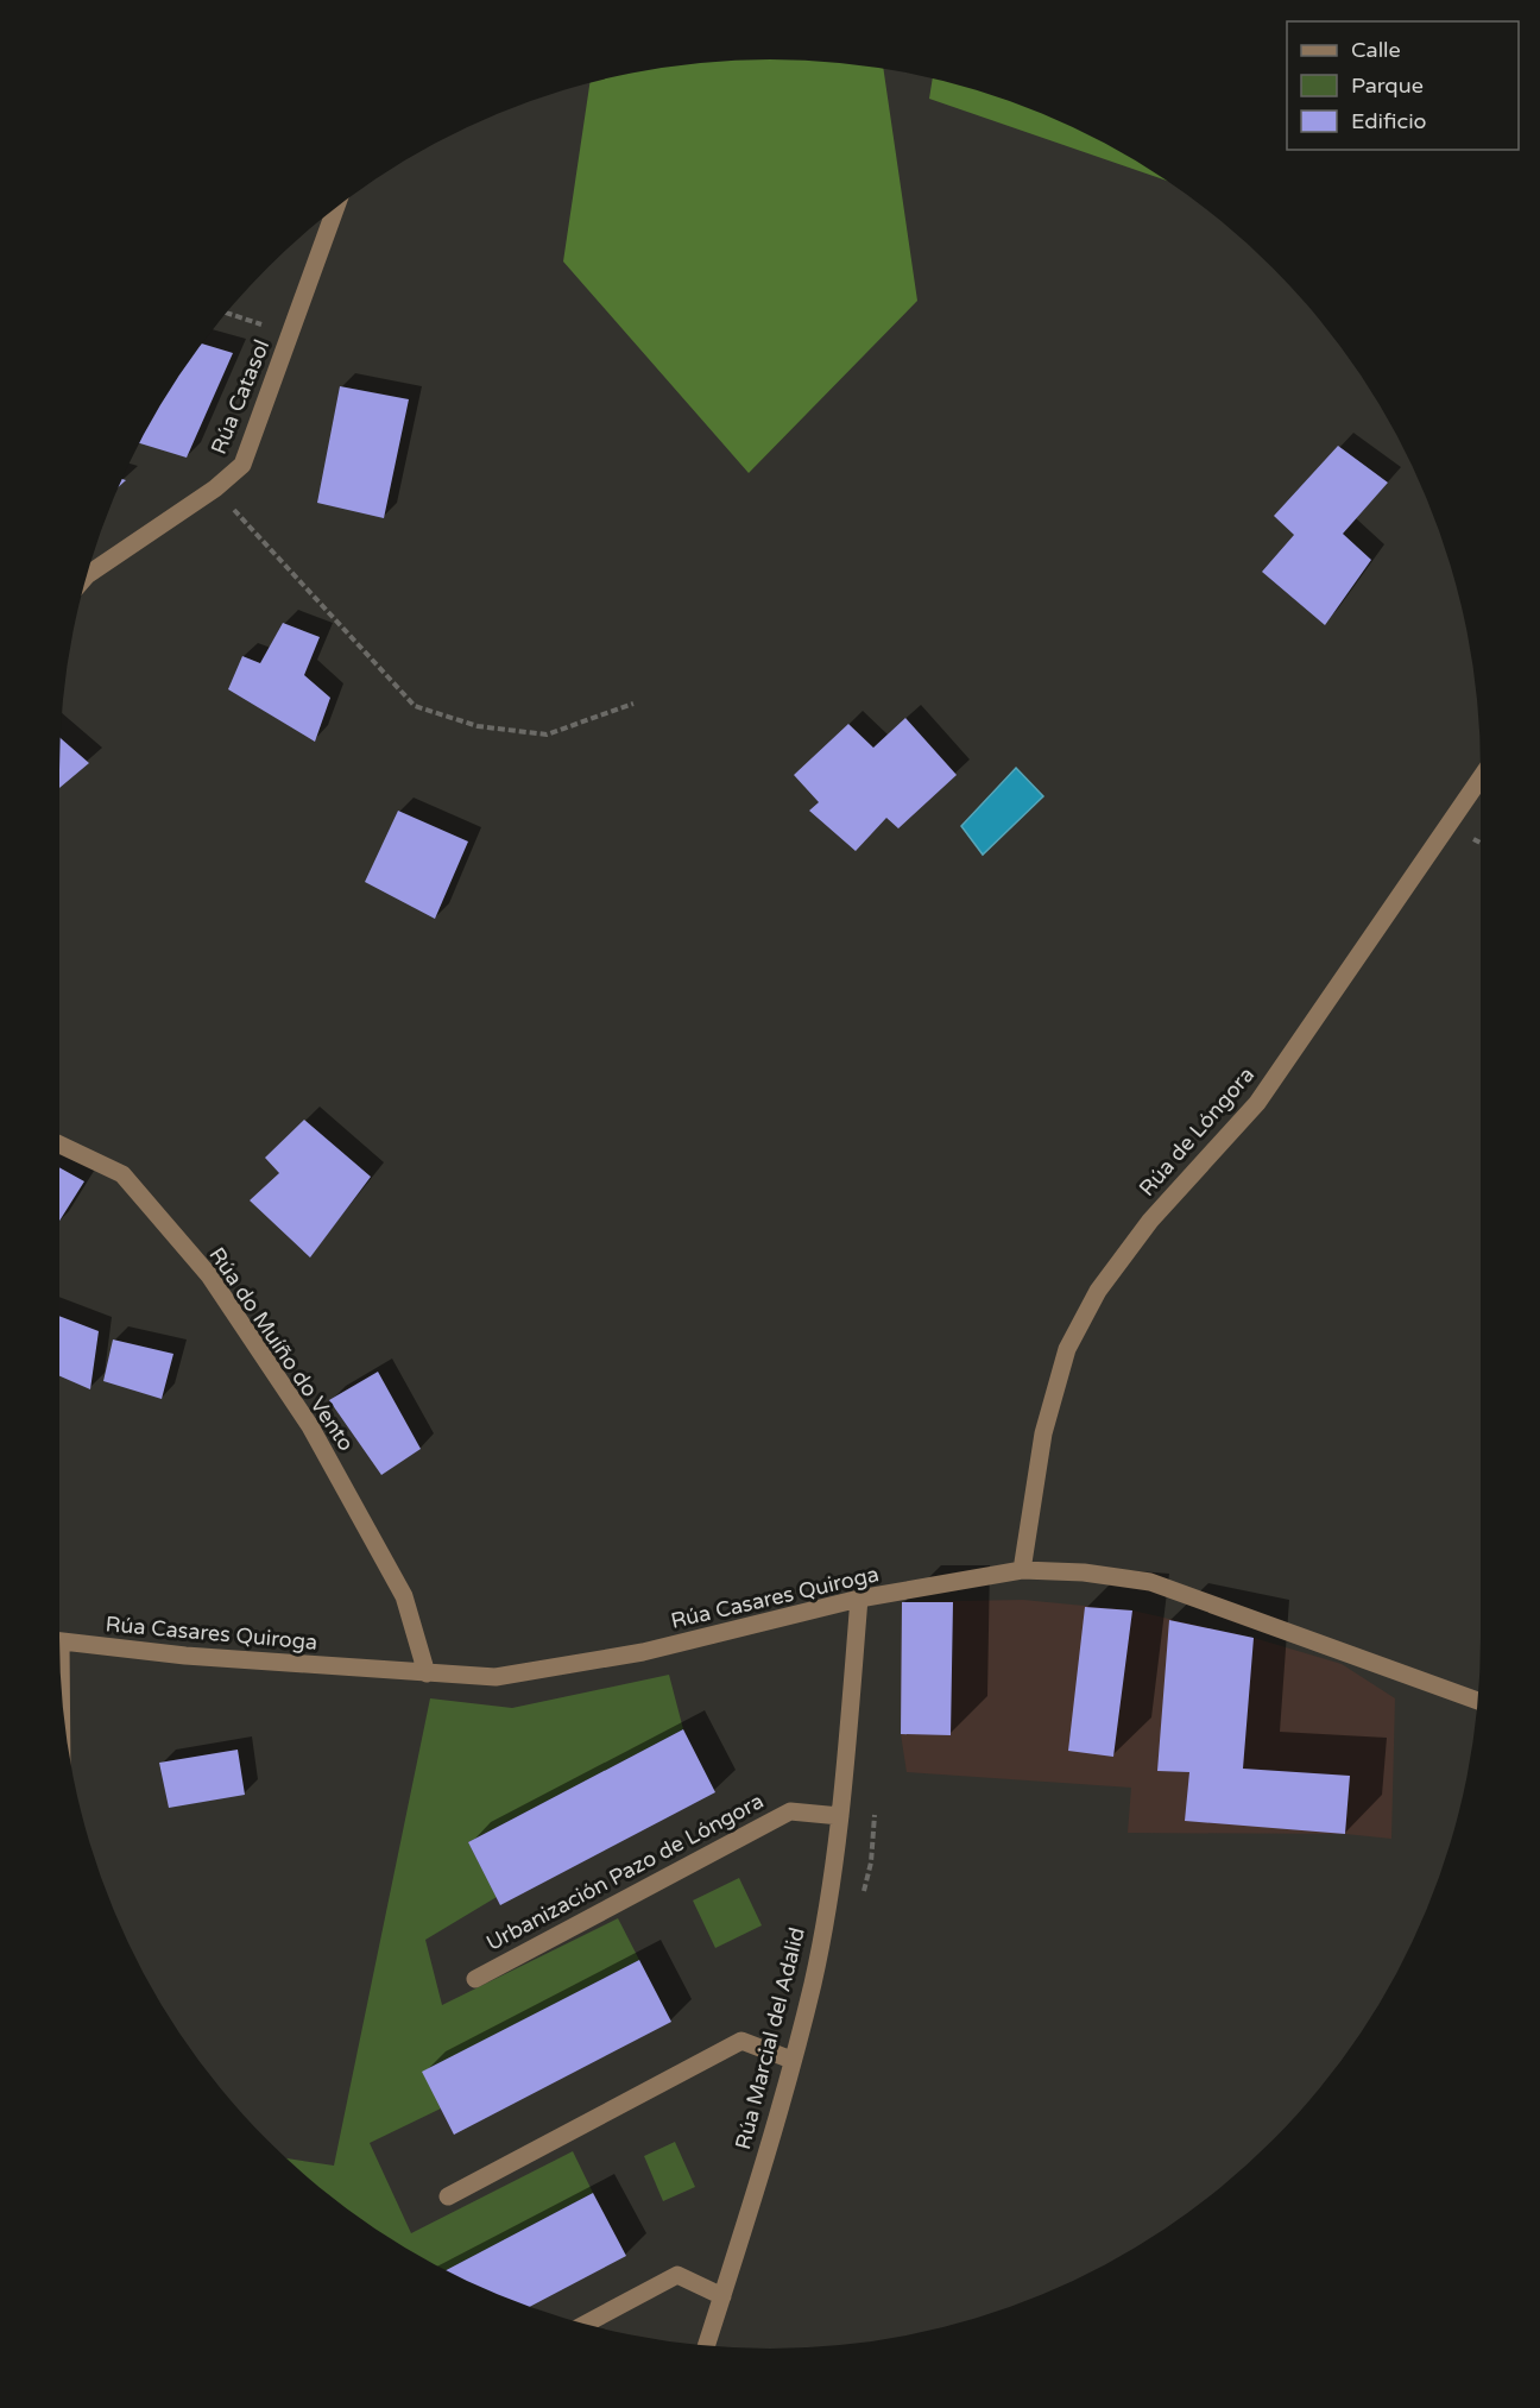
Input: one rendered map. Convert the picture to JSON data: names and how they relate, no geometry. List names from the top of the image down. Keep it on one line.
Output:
{"streets":{"street":["Rúa Catasol","Rúa de Lóngora","Rúa do Muíño do Vento","Rúa Casares Quiroga","Urbanización Pazo de Lóngora","Rúa Marcial del Adalid"]},"crossings":[["Rúa de Lóngora","Rúa Casares Quiroga"],["Rúa do Muíño do Vento","Rúa Casares Quiroga"],["Rúa Casares Quiroga","Rúa Marcial del Adalid"],["Urbanización Pazo de Lóngora","Rúa Marcial del Adalid"]],"legend":["Calle","Parque","Edificio"]}
